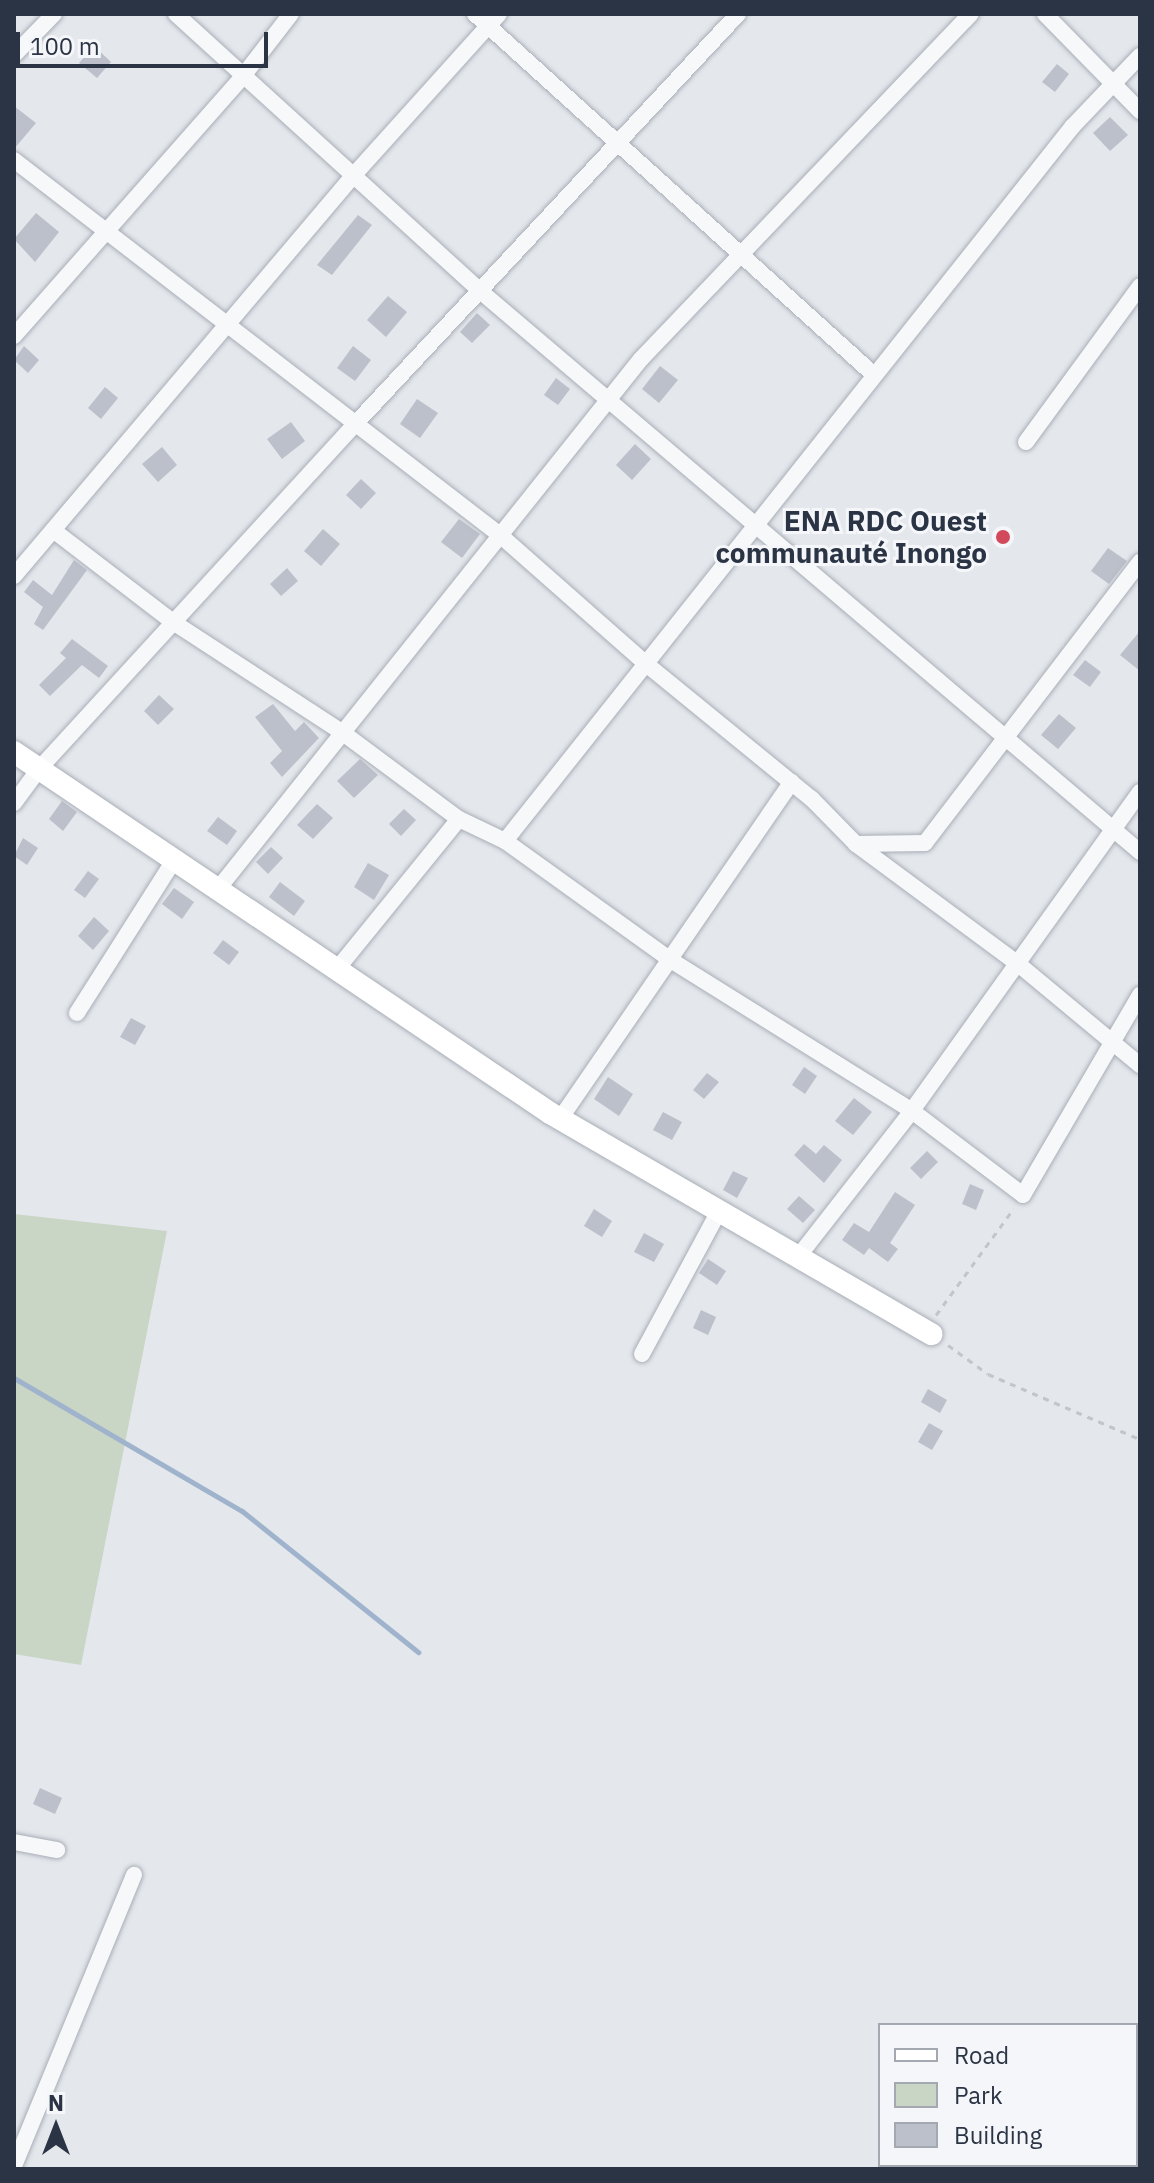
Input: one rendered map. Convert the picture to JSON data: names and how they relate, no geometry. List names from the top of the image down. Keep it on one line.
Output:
{"places":["ENA RDC Ouest communauté Inongo"],"legend":["Road","Park","Building"],"scale_bar":"100 m","north":"top"}
